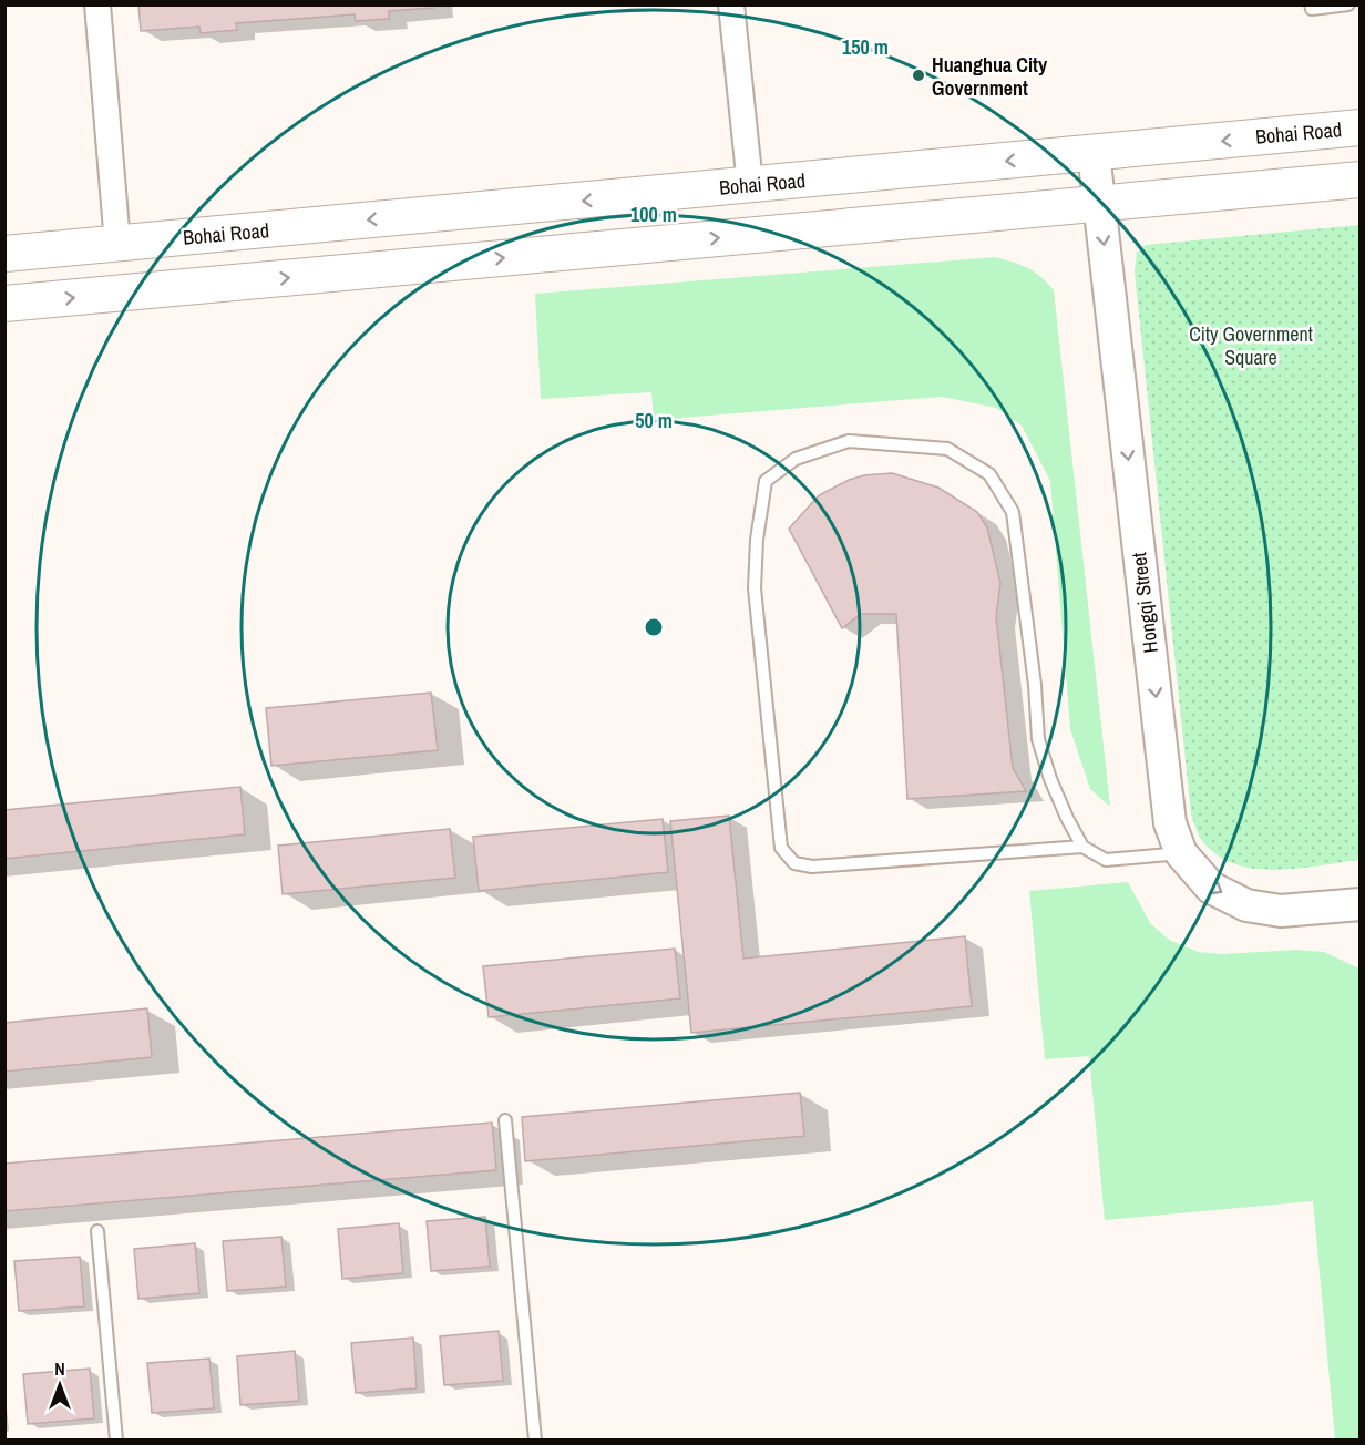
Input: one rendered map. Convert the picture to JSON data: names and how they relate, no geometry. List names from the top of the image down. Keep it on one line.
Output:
{"streets":{"main road":["Bohai Road"],"street":["Hongqi Street"]},"crossings":[["Bohai Road","Hongqi Street"]],"one_way":["Hongqi Street"],"parks":["City Government Square"],"places":["Huanghua City Government"],"north":"top","rings":["150 m","100 m","50 m"]}
